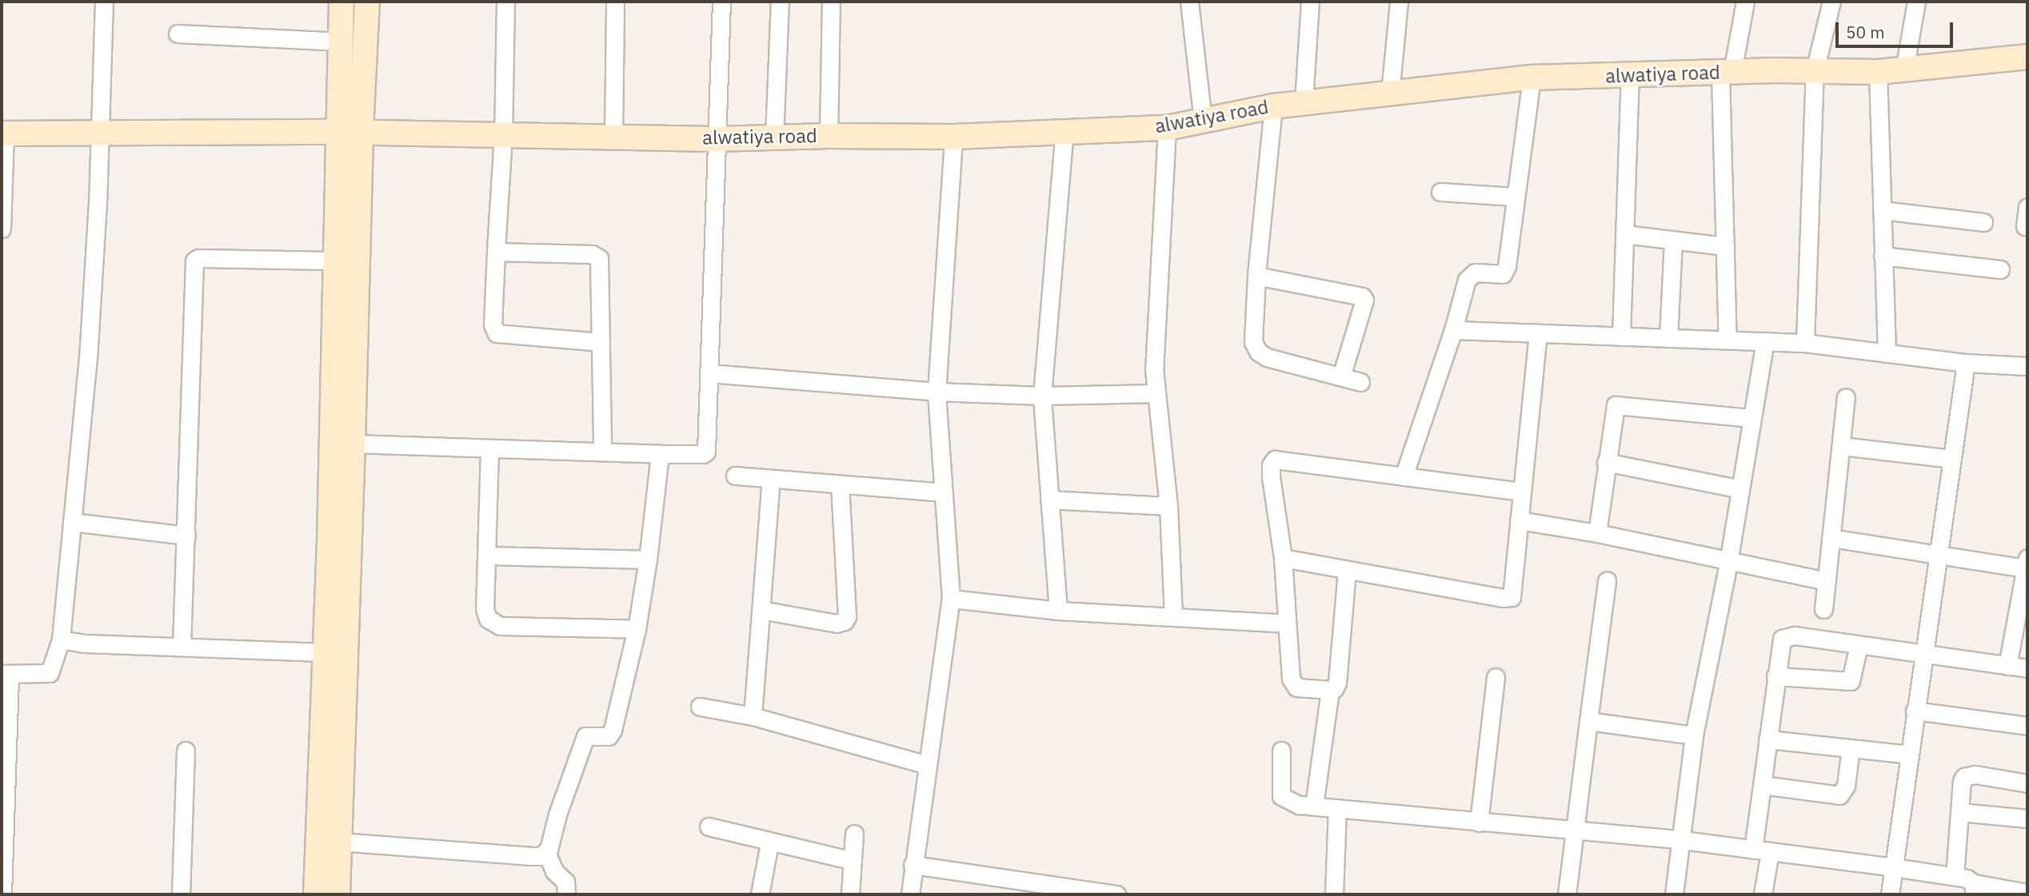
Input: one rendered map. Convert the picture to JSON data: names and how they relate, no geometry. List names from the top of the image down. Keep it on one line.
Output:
{"streets":{"street":["alwatiya road"]},"scale_bar":"50 m"}
